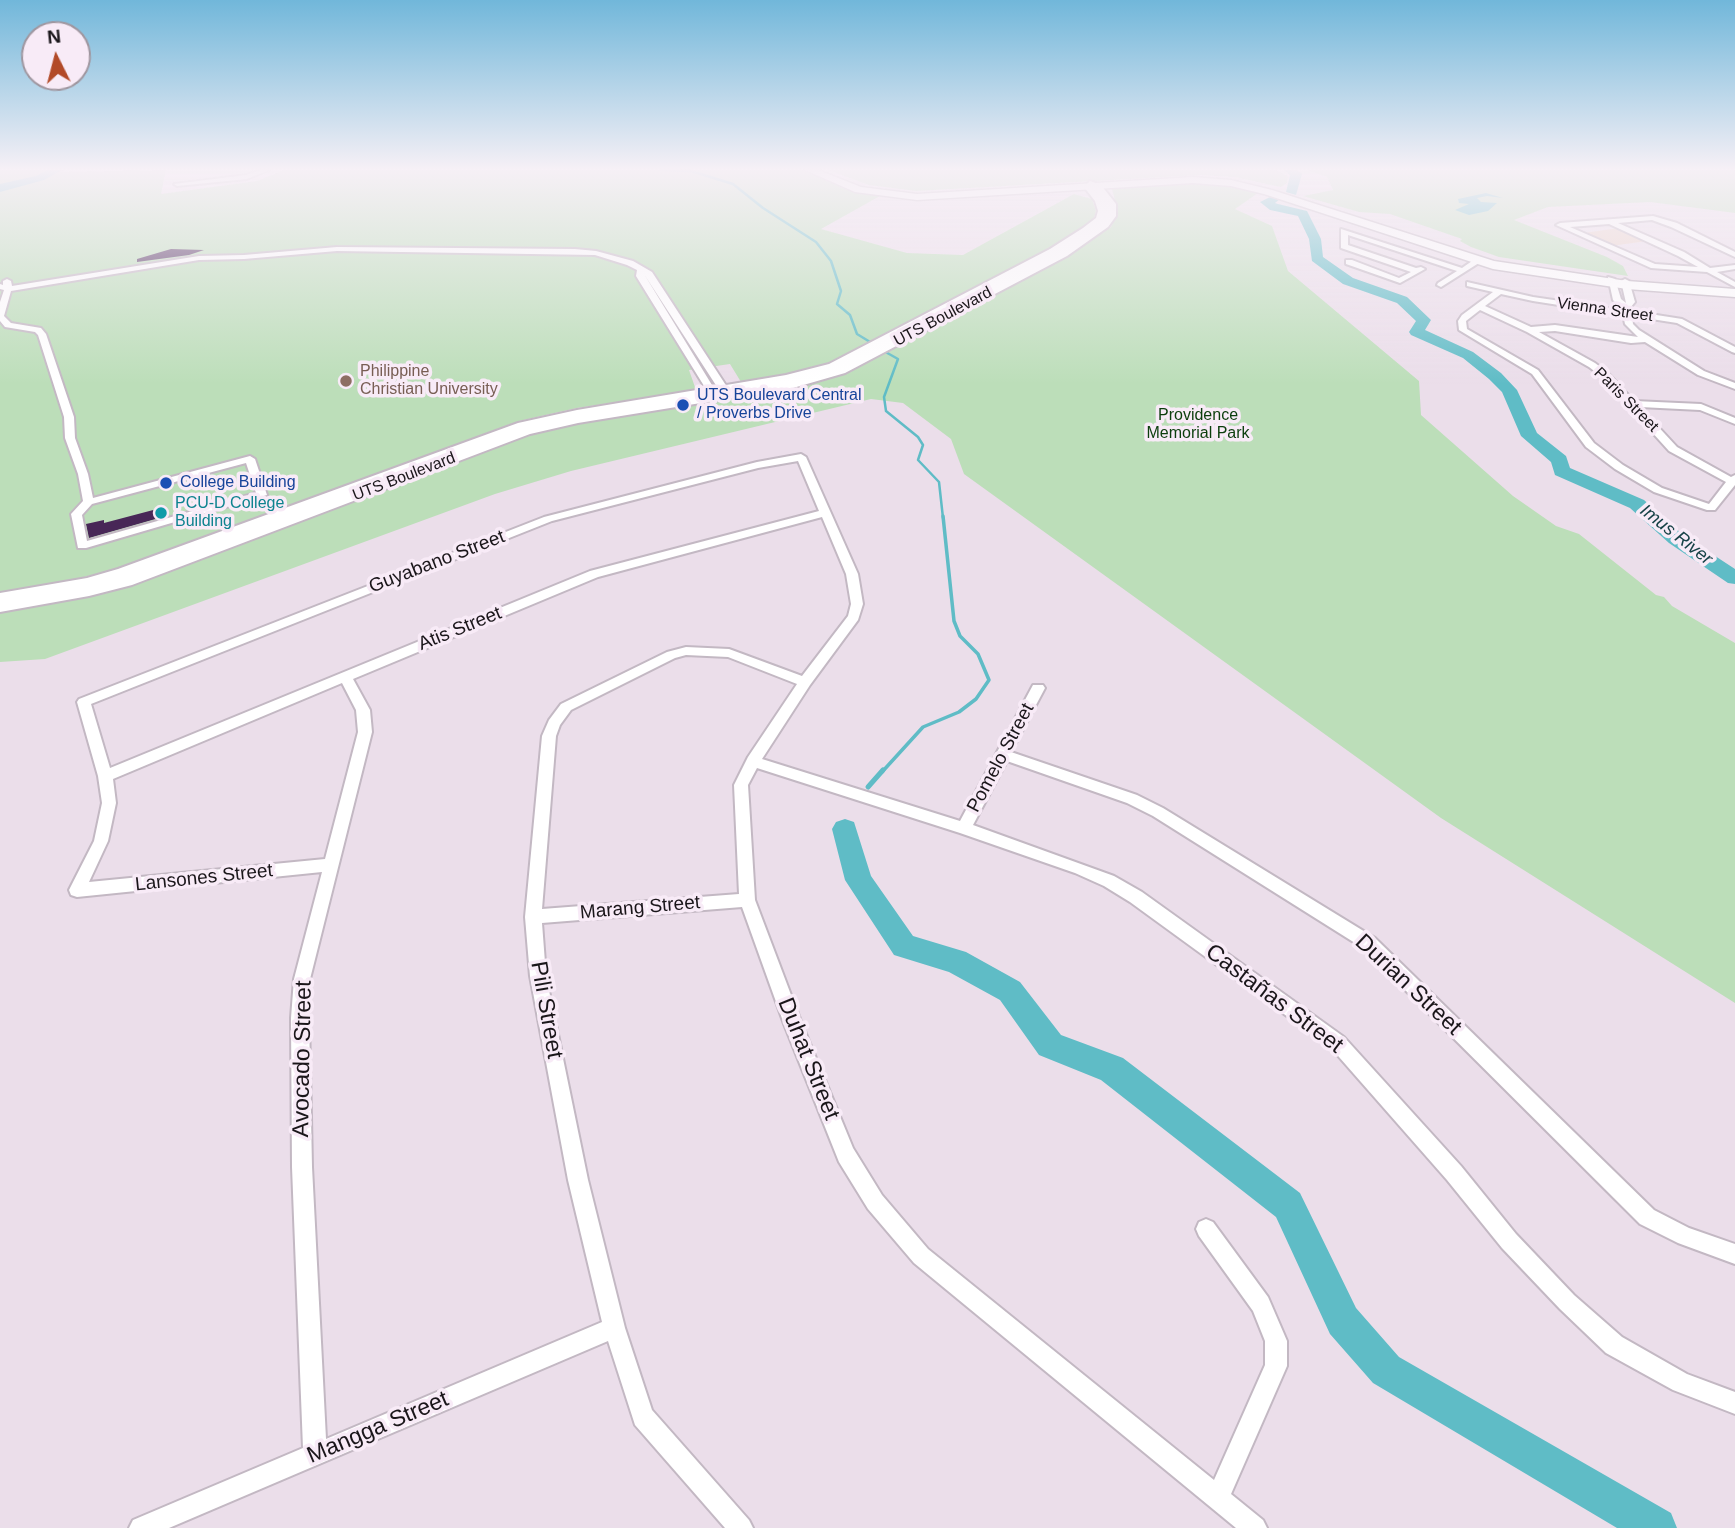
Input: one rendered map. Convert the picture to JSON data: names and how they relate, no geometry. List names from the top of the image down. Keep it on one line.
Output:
{"streets":{"main road":["UTS Boulevard"],"street":["Vienna Street","Paris Street","Guyabano Street","Atis Street","Pomelo Street","Lansones Street","Marang Street","Durian Street","Castañas Street","Pili Street","Avocado Street","Duhat Street","Mangga Street"]},"crossings":[["Guyabano Street","Atis Street"],["Guyabano Street","Lansones Street"],["Guyabano Street","Duhat Street"],["Atis Street","Lansones Street"],["Atis Street","Avocado Street"],["Atis Street","Duhat Street"],["Pomelo Street","Durian Street"],["Pomelo Street","Castañas Street"],["Lansones Street","Avocado Street"],["Marang Street","Pili Street"],["Marang Street","Duhat Street"],["Castañas Street","Duhat Street"],["Pili Street","Duhat Street"],["Pili Street","Mangga Street"],["Avocado Street","Mangga Street"]],"water":["Imus River"],"parks":["Providence Memorial Park"],"places":["Philippine Christian University","UTS Boulevard Central / Proverbs Drive","College Building","PCU-D College Building"],"north":"top"}
